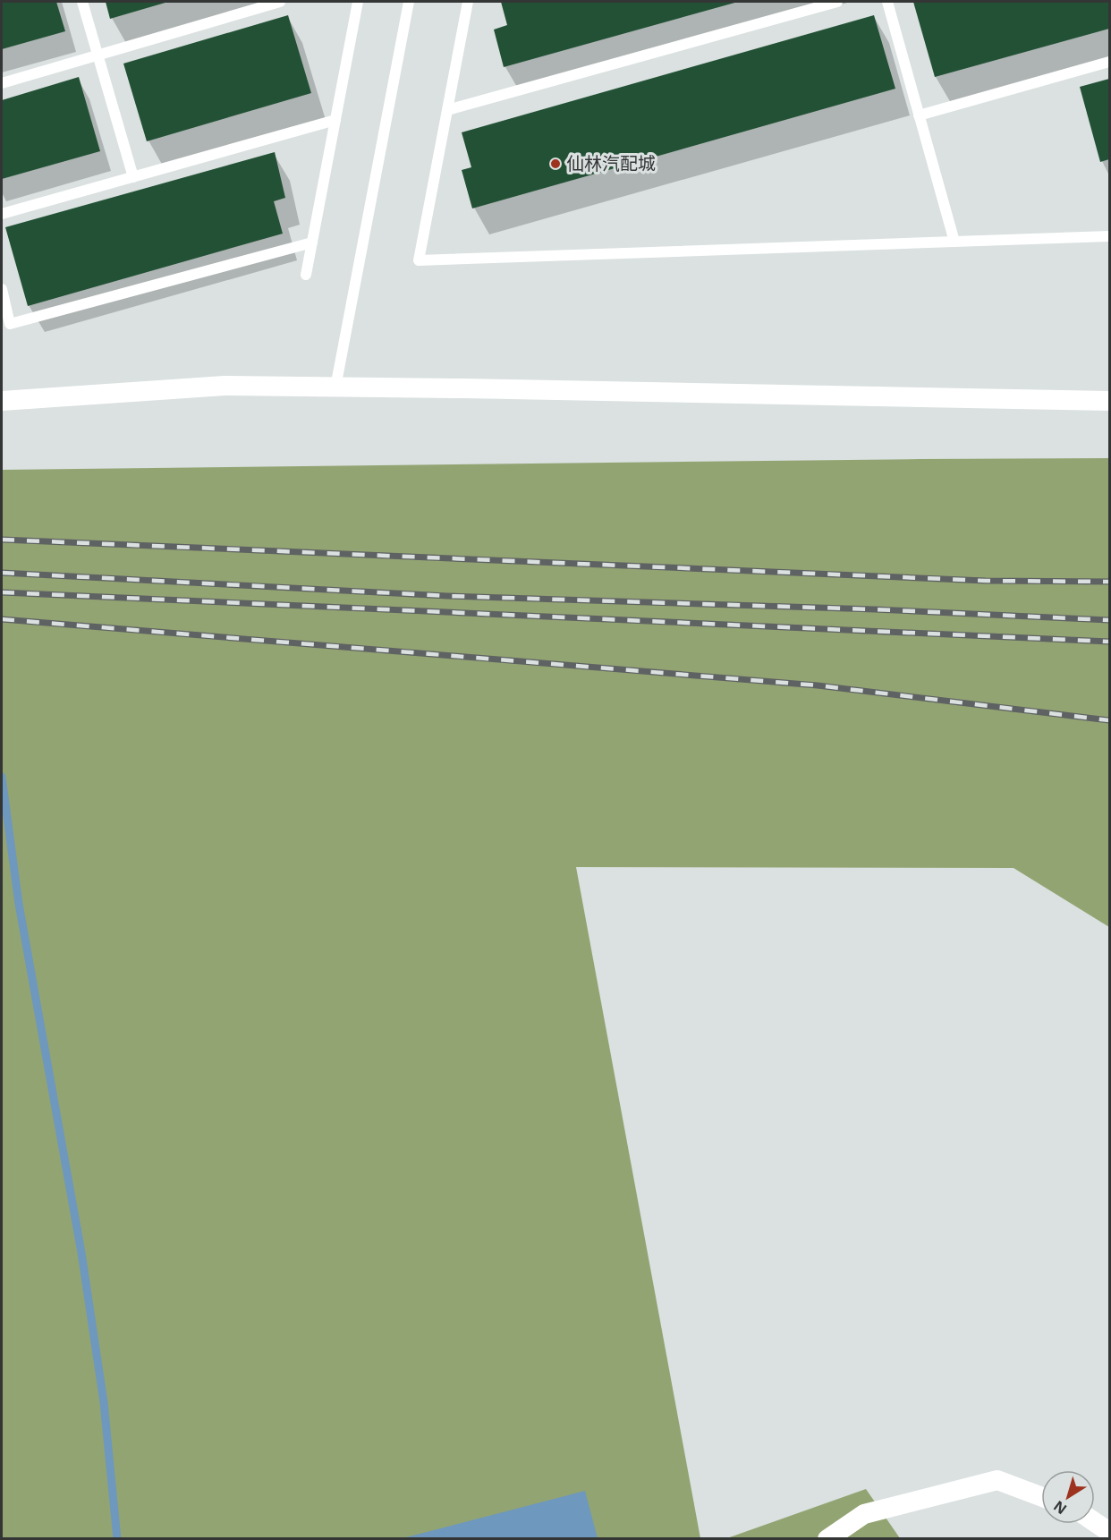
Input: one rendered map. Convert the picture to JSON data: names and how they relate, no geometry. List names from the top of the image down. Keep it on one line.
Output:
{"places":["仙林汽配城"],"north":"bottom left"}
